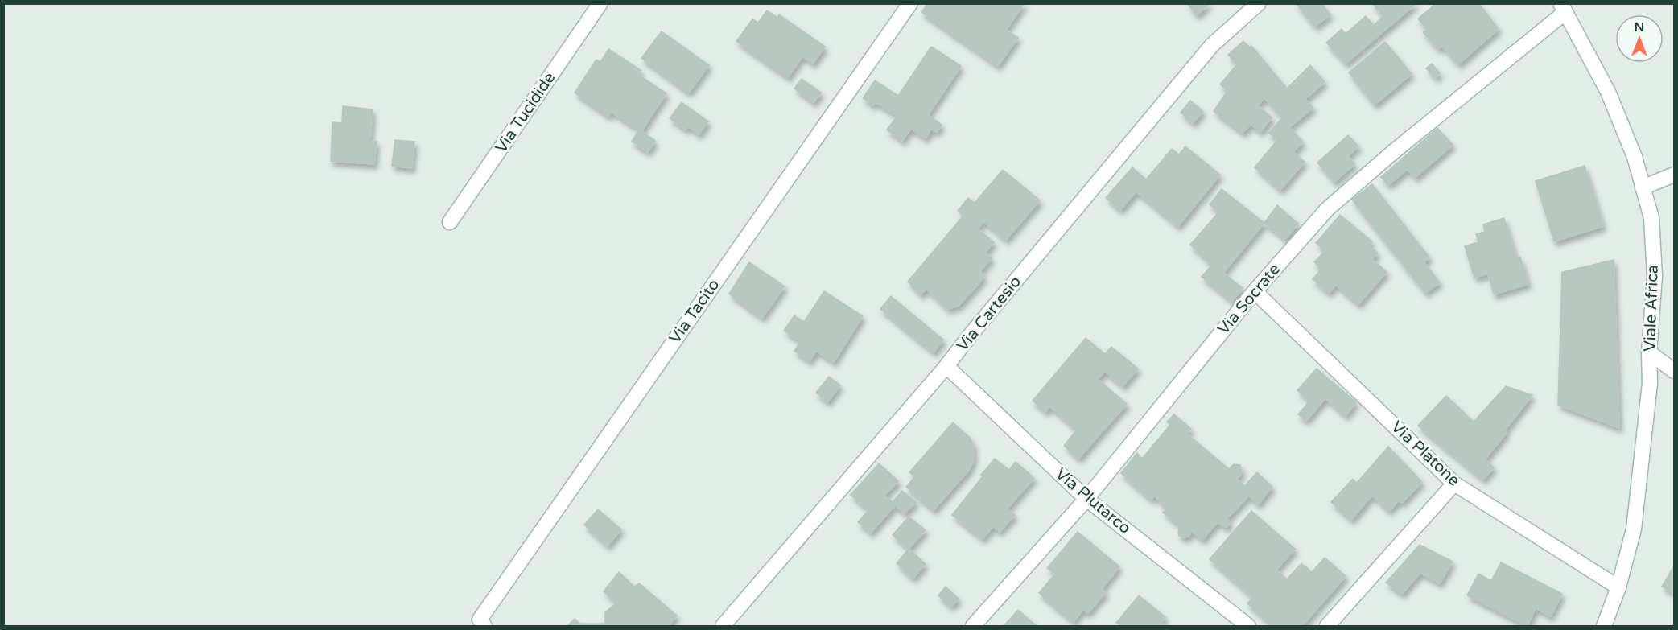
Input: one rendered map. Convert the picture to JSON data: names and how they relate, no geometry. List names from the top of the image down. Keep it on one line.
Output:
{"streets":{"street":["Via Tucidide","Via Socrate","Viale Africa","Via Tacito","Via Cartesio","Via Platone","Via Plutarco"]},"crossings":[["Via Socrate","Viale Africa"],["Via Socrate","Via Platone"],["Via Socrate","Via Plutarco"],["Viale Africa","Via Platone"],["Via Cartesio","Via Plutarco"]],"north":"top"}
